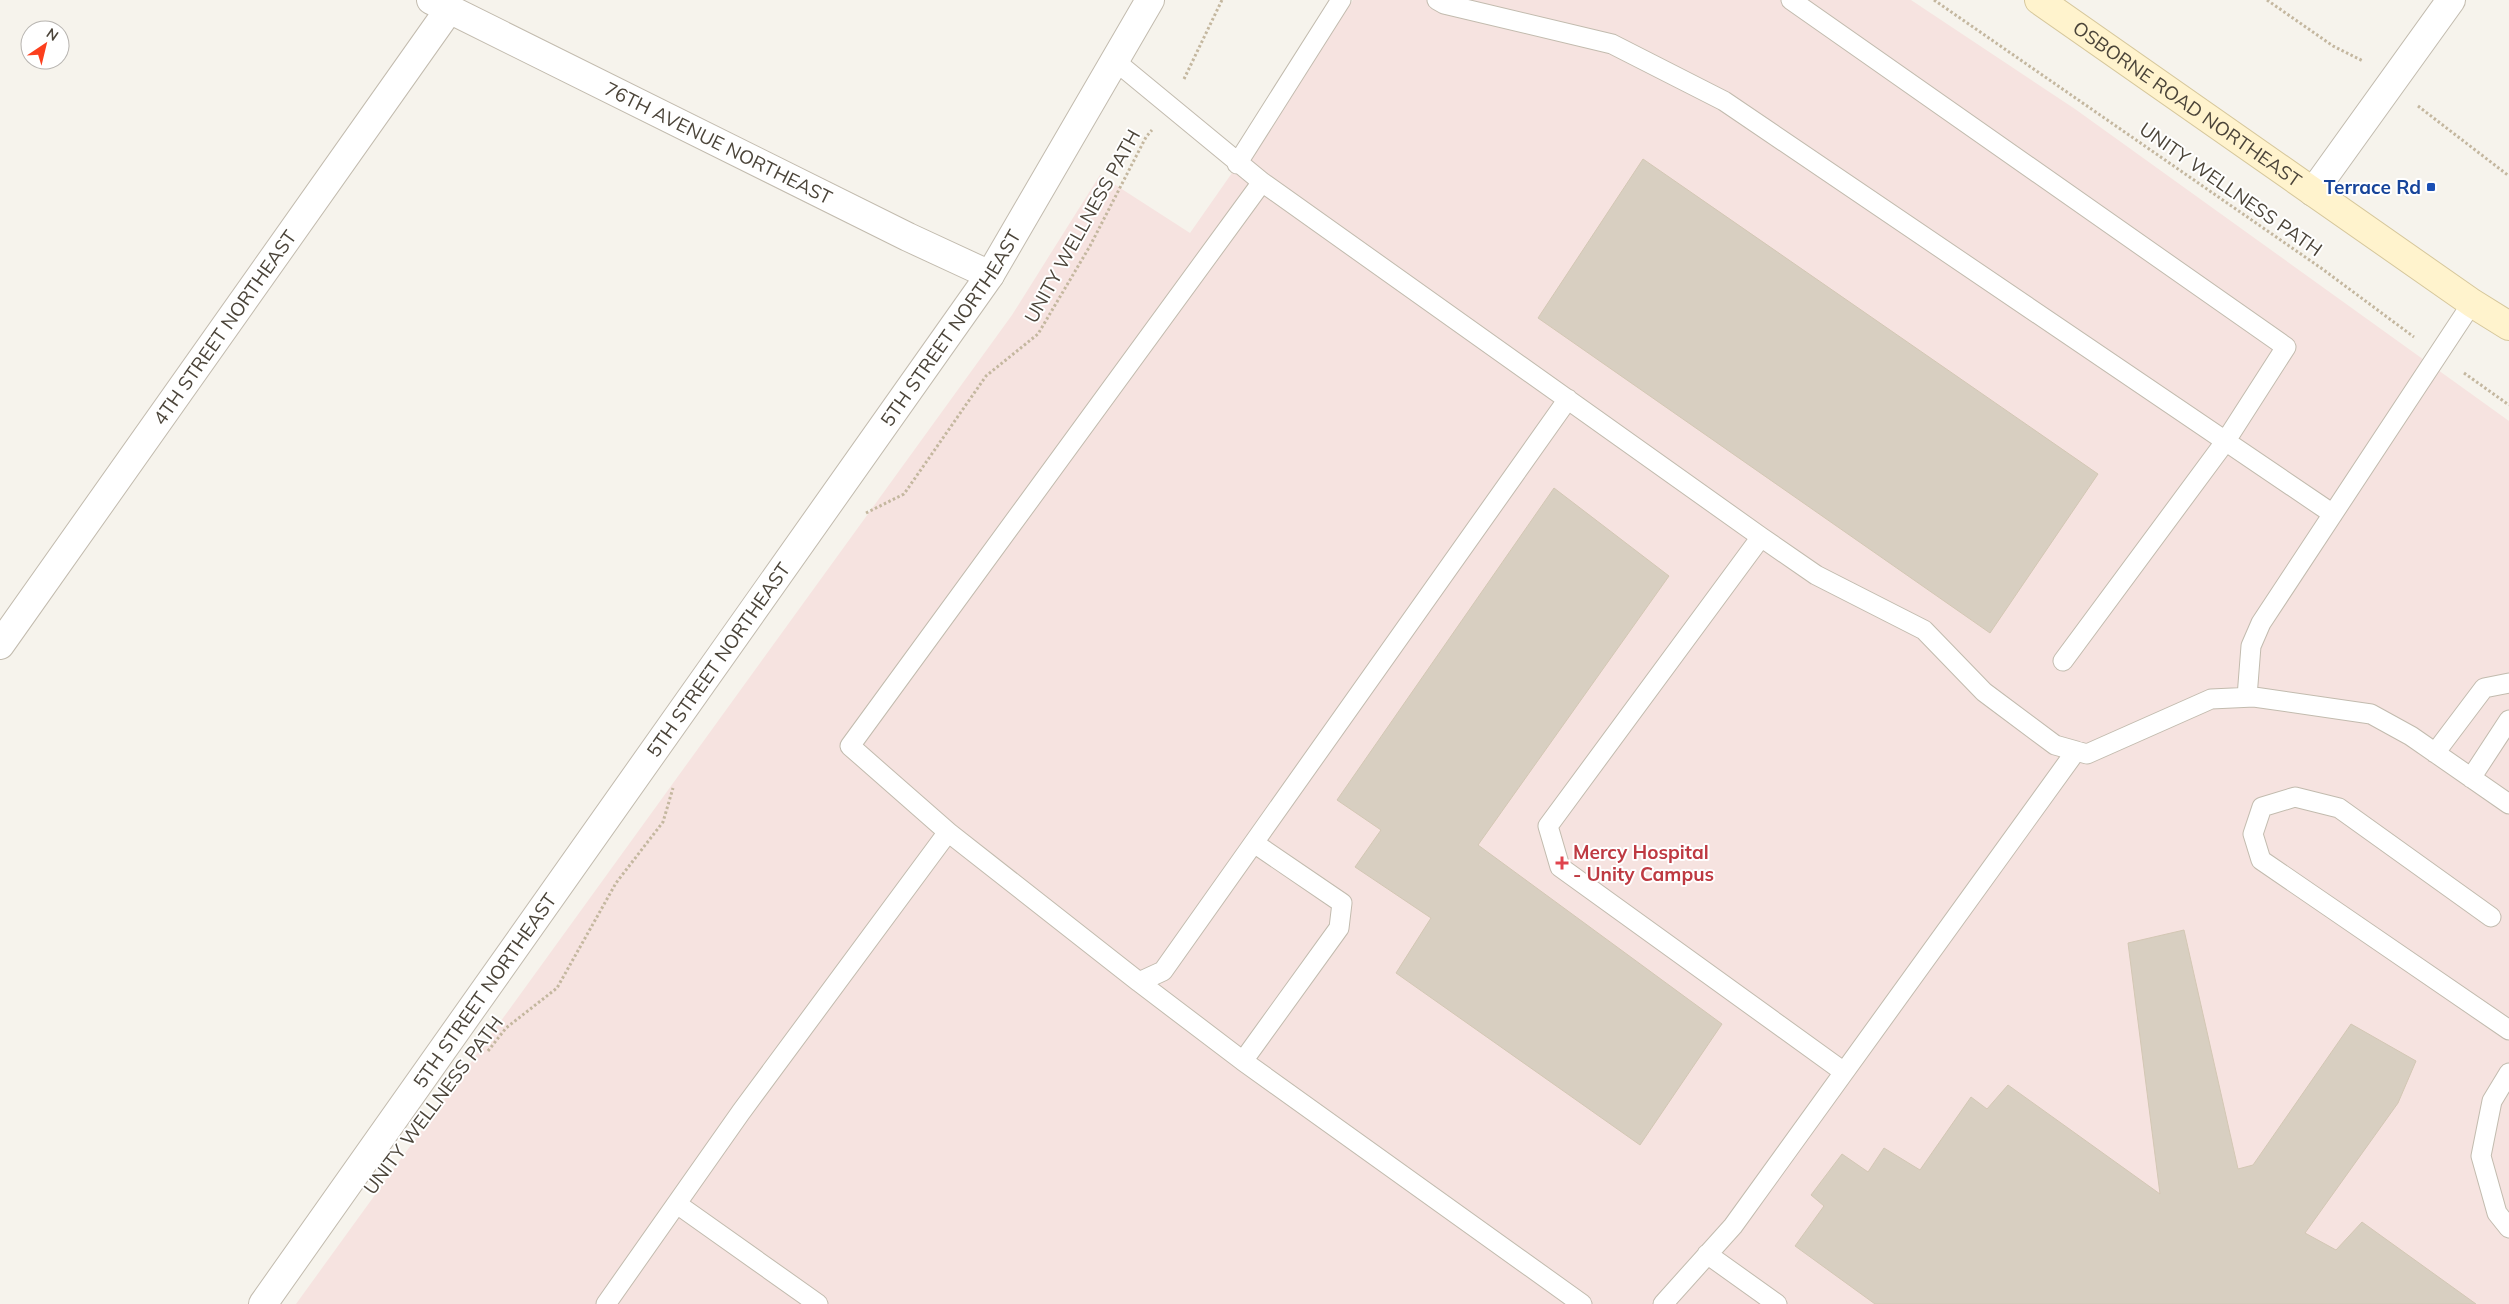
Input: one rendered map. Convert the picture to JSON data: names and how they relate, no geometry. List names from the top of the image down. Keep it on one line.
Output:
{"streets":{"street":["OSBORNE ROAD NORTHEAST","76TH AVENUE NORTHEAST","5TH STREET NORTHEAST","4TH STREET NORTHEAST"],"path":["UNITY WELLNESS PATH"]},"crossings":[["76TH AVENUE NORTHEAST","5TH STREET NORTHEAST"],["76TH AVENUE NORTHEAST","4TH STREET NORTHEAST"]],"places":{"transit":["Terrace Rd"],"health":["Mercy Hospital - Unity Campus"]},"north":"top right"}
